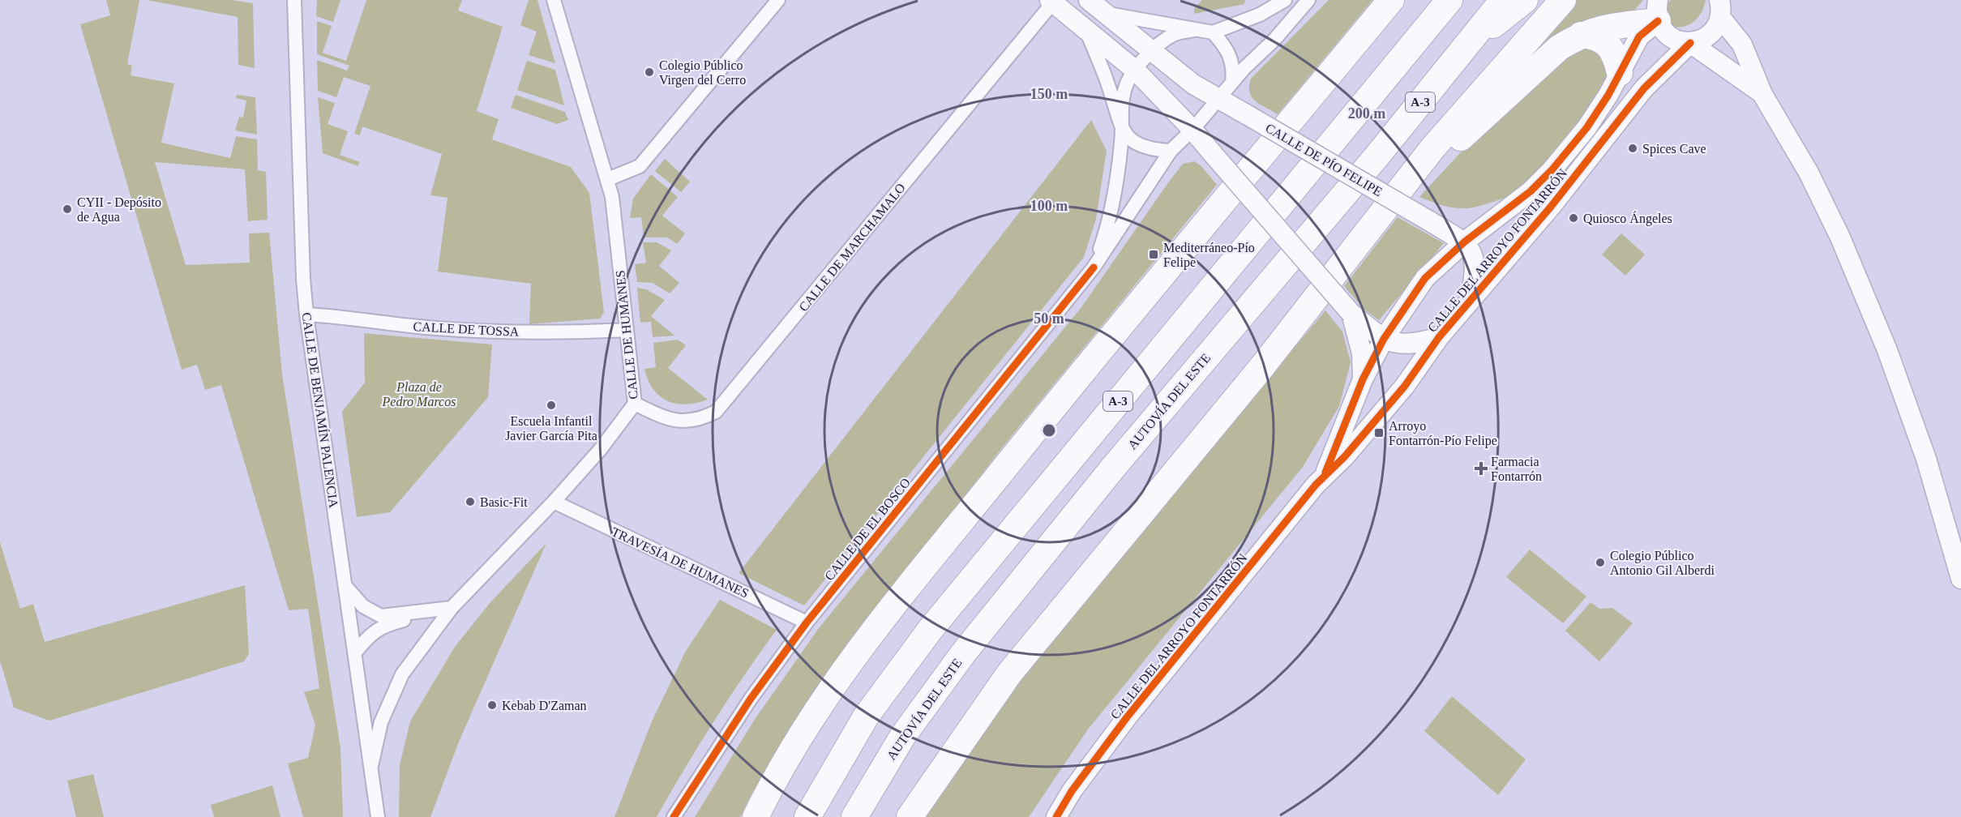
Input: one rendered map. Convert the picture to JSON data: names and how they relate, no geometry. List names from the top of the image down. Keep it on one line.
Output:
{"streets":{"highway":["A-3","AUTOVÍA DEL ESTE"],"street":["CALLE DE PÍO FELIPE","CALLE DE MARCHAMALO","CALLE DEL ARROYO FONTARRÓN","CALLE DE TOSSA","CALLE DE HUMANES","CALLE DE BENJAMÍN PALENCIA","CALLE DE EL BOSCO","TRAVESÍA DE HUMANES"]},"crossings":[["CALLE DE PÍO FELIPE","CALLE DE EL BOSCO"],["CALLE DE MARCHAMALO","CALLE DE HUMANES"],["CALLE DE TOSSA","CALLE DE HUMANES"],["CALLE DE TOSSA","CALLE DE BENJAMÍN PALENCIA"],["CALLE DE HUMANES","CALLE DE BENJAMÍN PALENCIA"],["CALLE DE HUMANES","TRAVESÍA DE HUMANES"],["CALLE DE EL BOSCO","TRAVESÍA DE HUMANES"]],"parks":["Plaza de Pedro Marcos"],"places":{"other":["Colegio Público Virgen del Cerro","Spices Cave","CYII - Depósito de Agua","Quiosco Ángeles","Escuela Infantil Javier García Pita","Basic-Fit","Colegio Público Antonio Gil Alberdi","Kebab D'Zaman"],"transit":["Mediterráneo-Pío Felipe","Arroyo Fontarrón-Pío Felipe"],"health":["Farmacia Fontarrón"]},"rings":["150 m","200 m","100 m","50 m"]}
